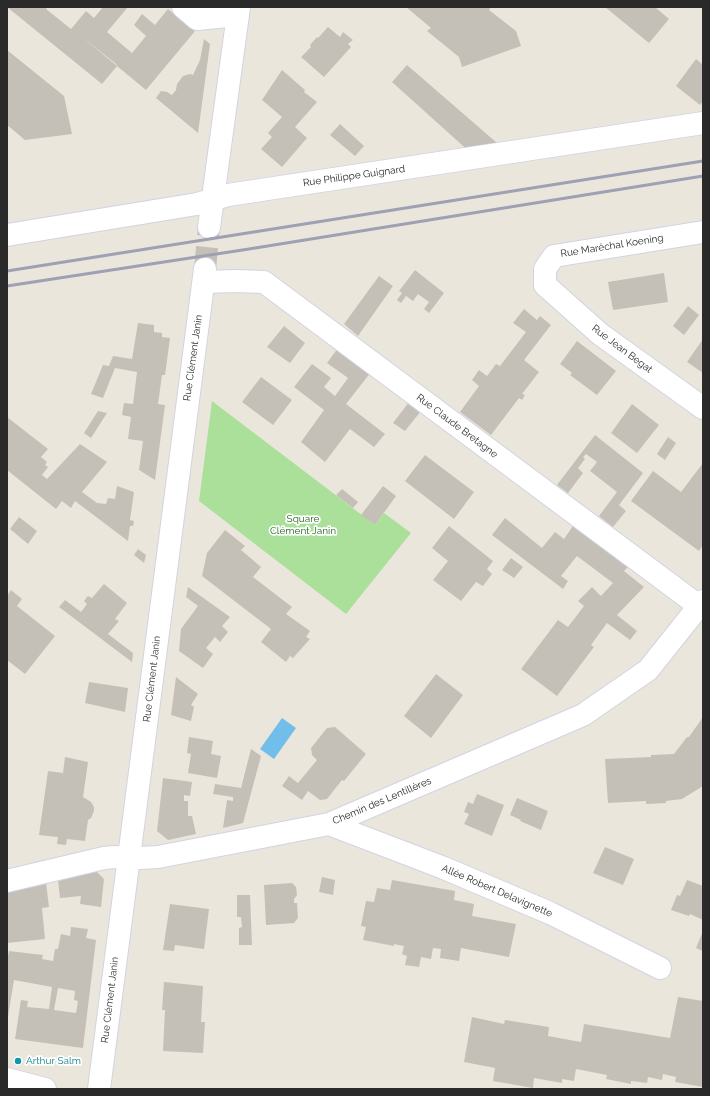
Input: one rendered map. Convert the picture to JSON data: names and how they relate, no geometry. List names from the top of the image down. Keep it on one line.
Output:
{"streets":{"street":["Rue Philippe Guignard","Rue Maréchal Koening","Rue Jean Begat","Rue Clément Janin","Rue Claude Bretagne","Chemin des Lentillères","Allée Robert Delavignette"]},"crossings":[["Rue Maréchal Koening","Rue Jean Begat"],["Rue Clément Janin","Rue Claude Bretagne"],["Rue Clément Janin","Chemin des Lentillères"],["Rue Claude Bretagne","Chemin des Lentillères"],["Chemin des Lentillères","Allée Robert Delavignette"]],"parks":["Square Clément Janin"],"places":["Arthur Salm"]}
